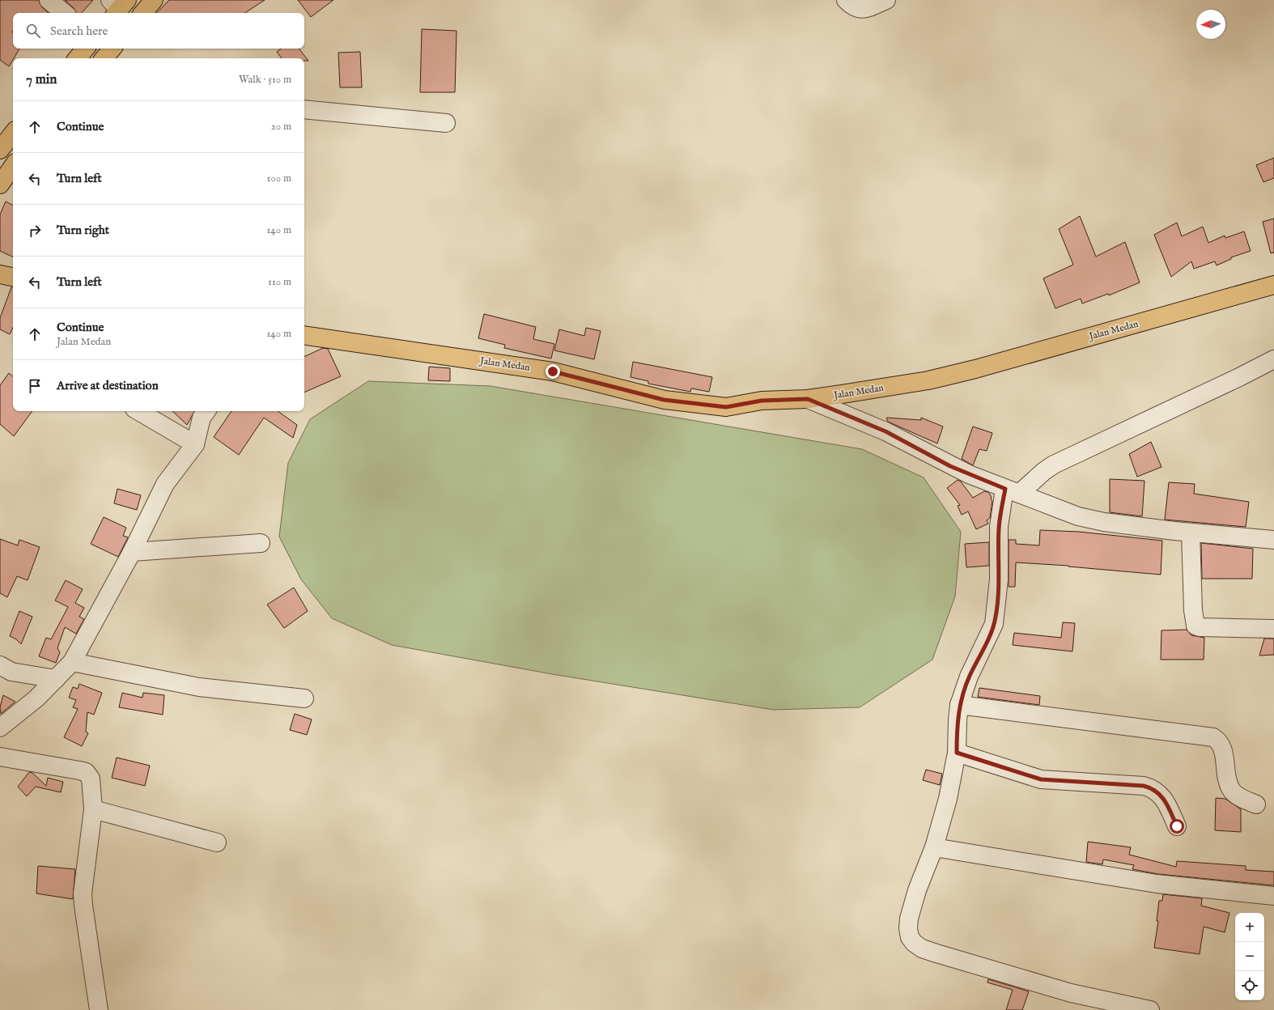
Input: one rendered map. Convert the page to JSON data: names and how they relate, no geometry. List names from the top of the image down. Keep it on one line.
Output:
{"streets":{"main road":["Jalan Medan"]},"north":"left","page":{"search":"Search here","heading":["7 min","Walk · 510 m"],"list":[["Continue","20 m"],["Turn left","100 m"],["Turn right","140 m"],["Turn left","110 m"],["Continue","Jalan Medan","140 m"],"Arrive at destination"],"map_buttons":["+","−"]}}
